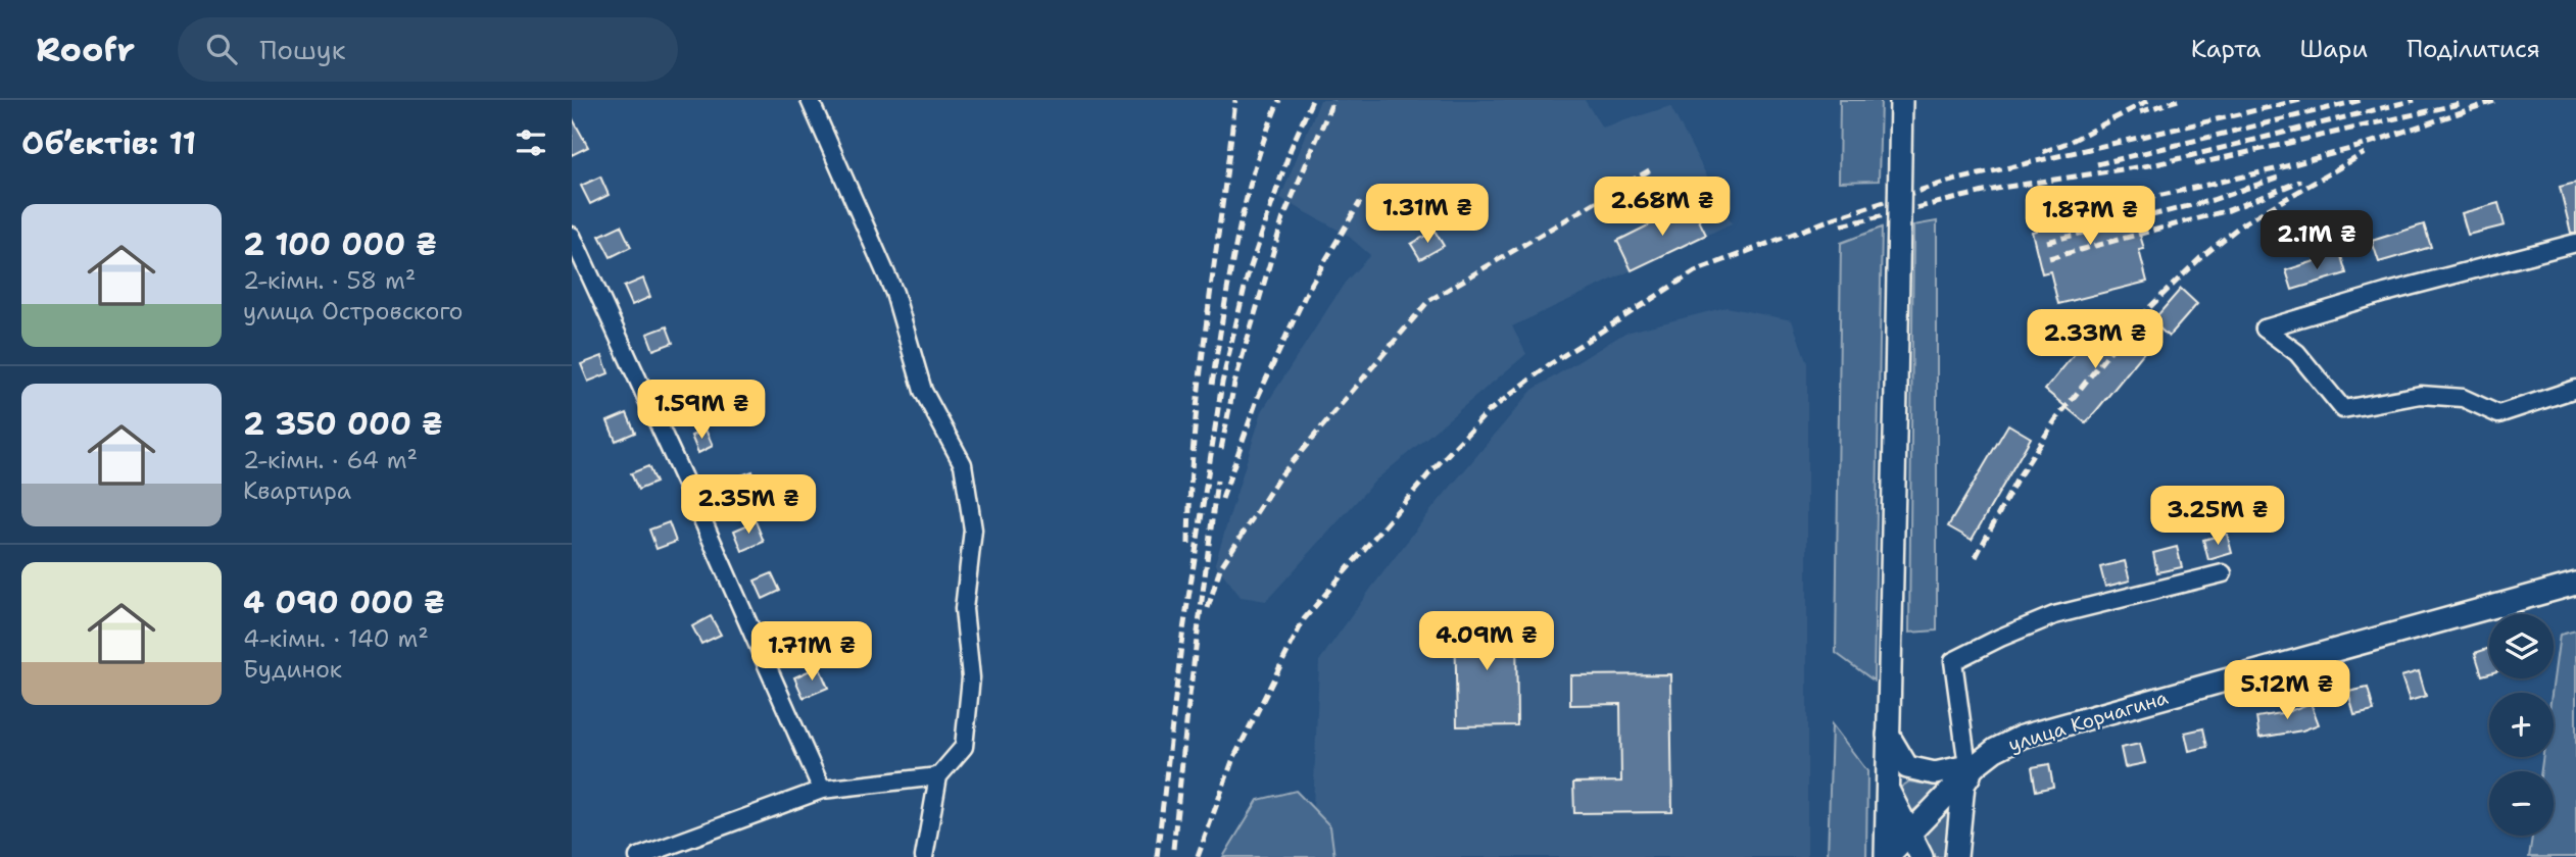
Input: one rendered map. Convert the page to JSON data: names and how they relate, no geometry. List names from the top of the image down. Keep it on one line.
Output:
{"streets":{"street":["улица Корчагина"]},"page":{"header":"Roofr","search":"Пошук","nav":["Карта","Шари","Поділитися"],"heading":"Об’єктів: 11","price":["2.68M ₴","1.31M ₴","1.87M ₴","2.1M ₴","2.33M ₴","1.59M ₴","2.35M ₴","3.25M ₴","4.09M ₴","1.71M ₴","5.12M ₴"],"list":[{"name":"2 100 000 ₴","note":"2-кімн. · 58 m² · улица Островского"},{"name":"2 350 000 ₴","note":"2-кімн. · 64 m² · Квартира"},{"name":"4 090 000 ₴","note":"4-кімн. · 140 m² · Будинок"}],"map_buttons":["+","−"]}}
